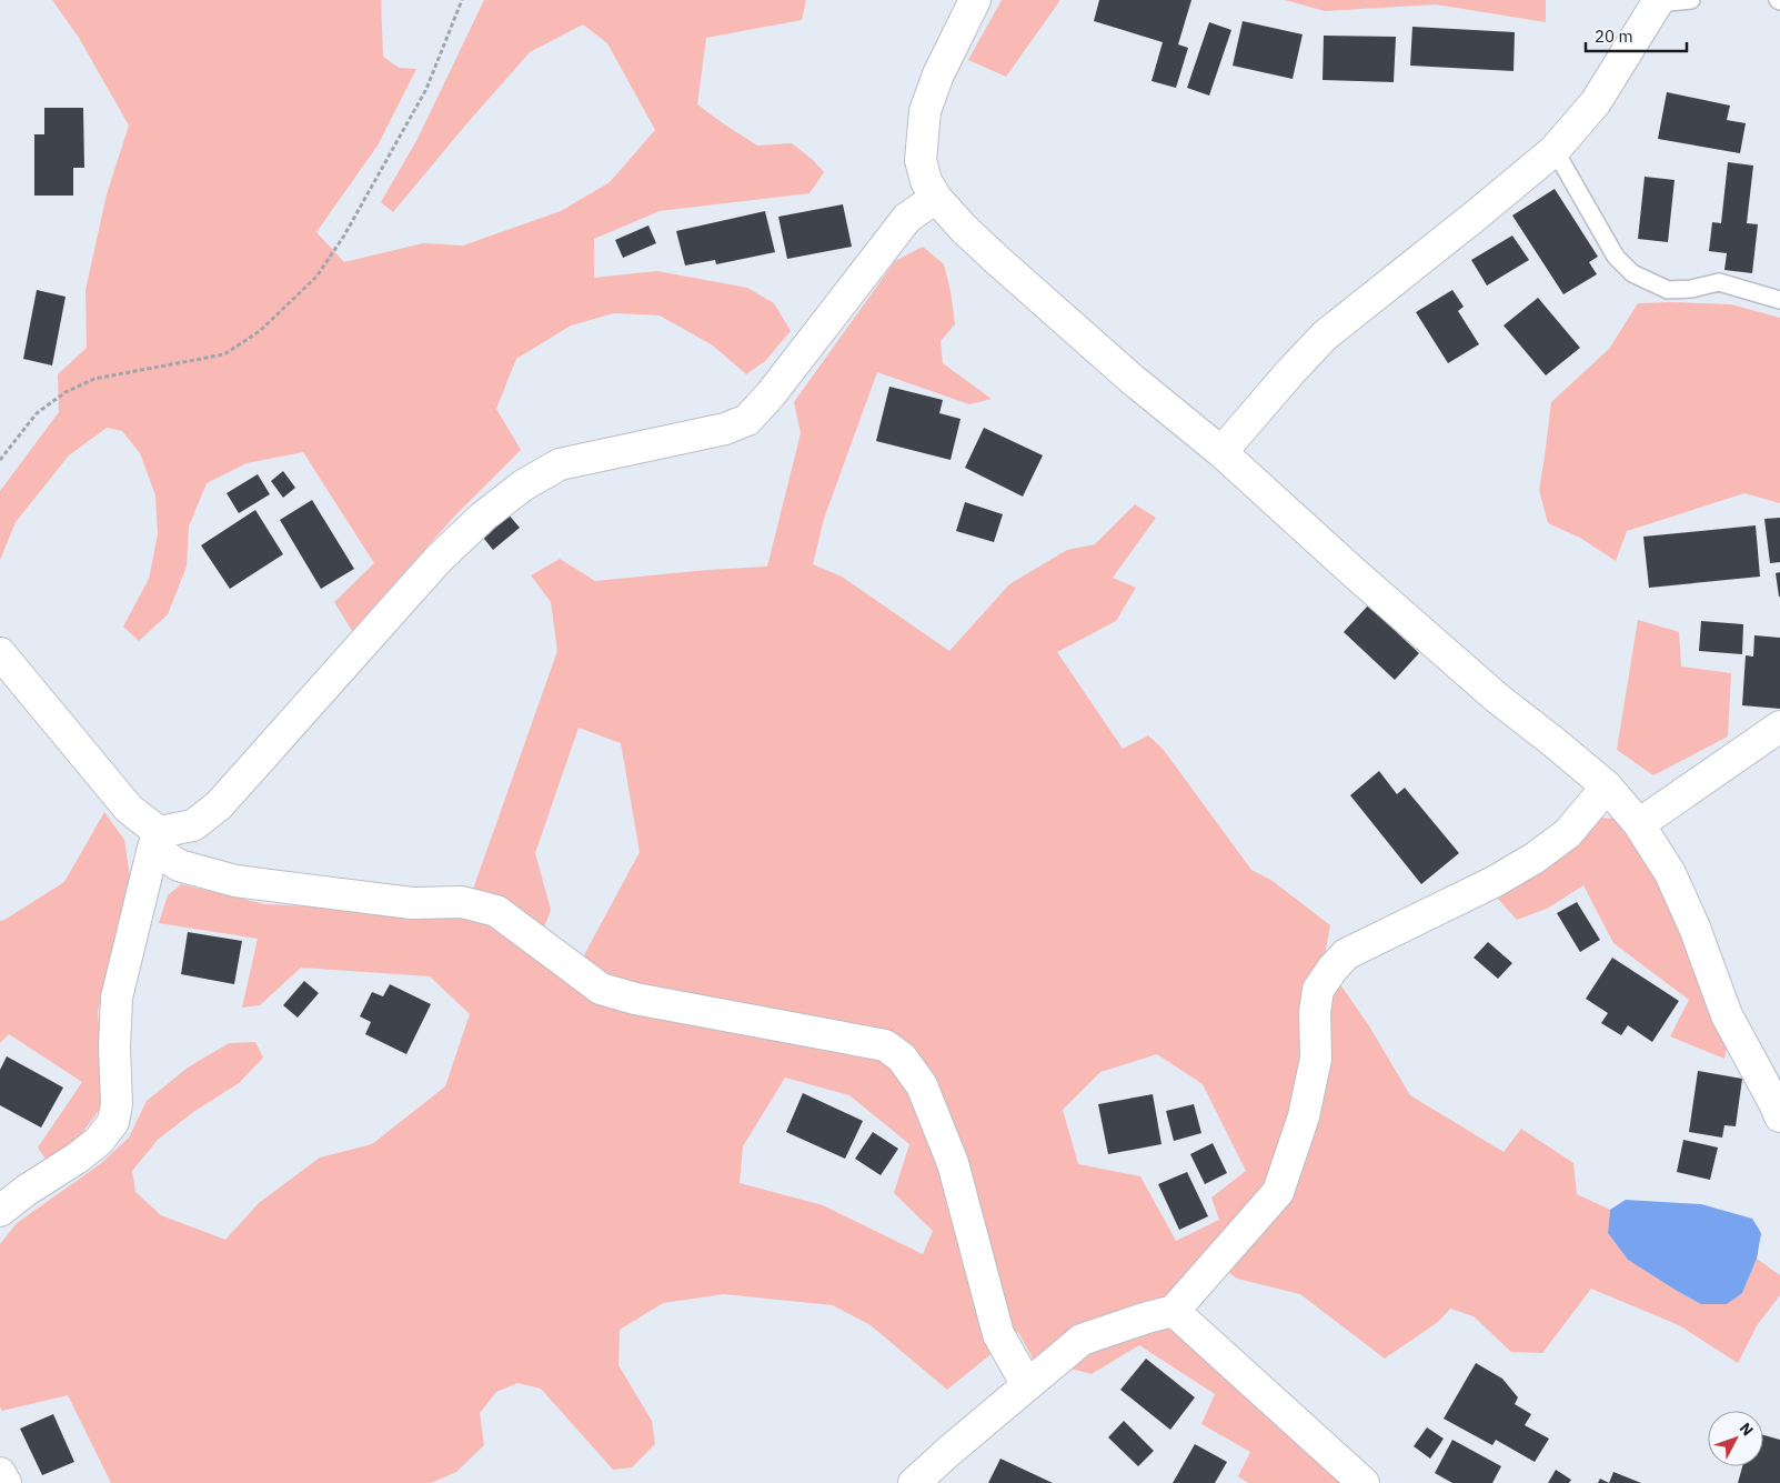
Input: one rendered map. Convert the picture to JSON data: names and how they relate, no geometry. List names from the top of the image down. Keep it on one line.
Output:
{"scale_bar":"20 m","north":"top right"}
